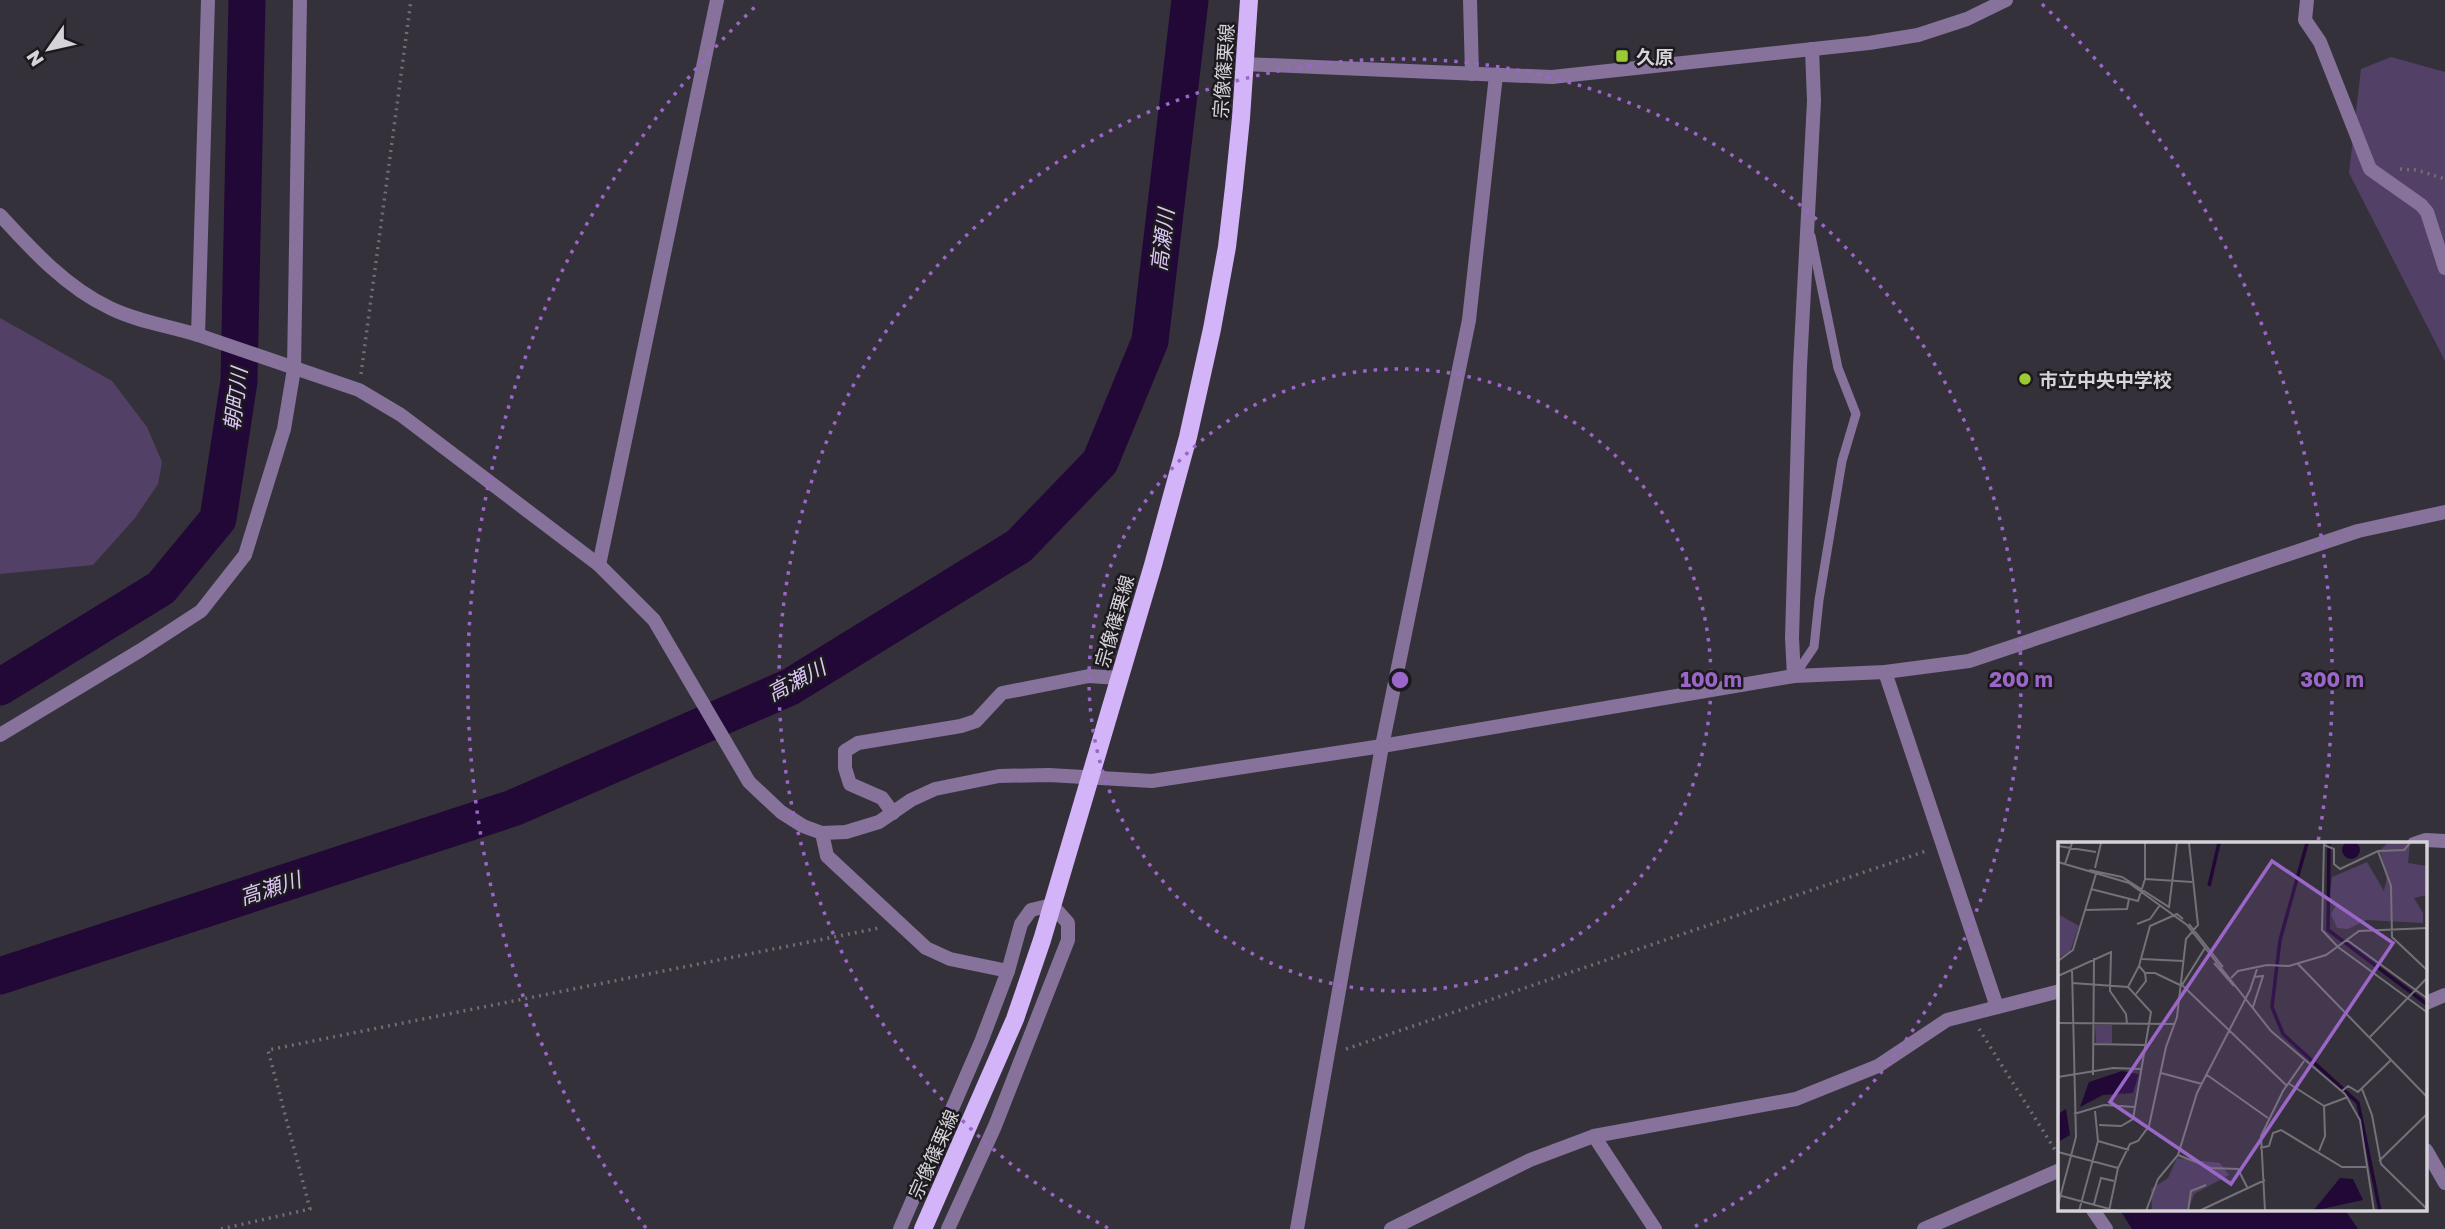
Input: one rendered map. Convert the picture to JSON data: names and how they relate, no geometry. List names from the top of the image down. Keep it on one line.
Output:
{"streets":{"main road":["宗像篠栗線"]},"water":["高瀬川","朝町川"],"places":{"transit":["久原"],"other":["市立中央中学校"]},"north":"bottom left","rings":["100 m","200 m","300 m"]}
